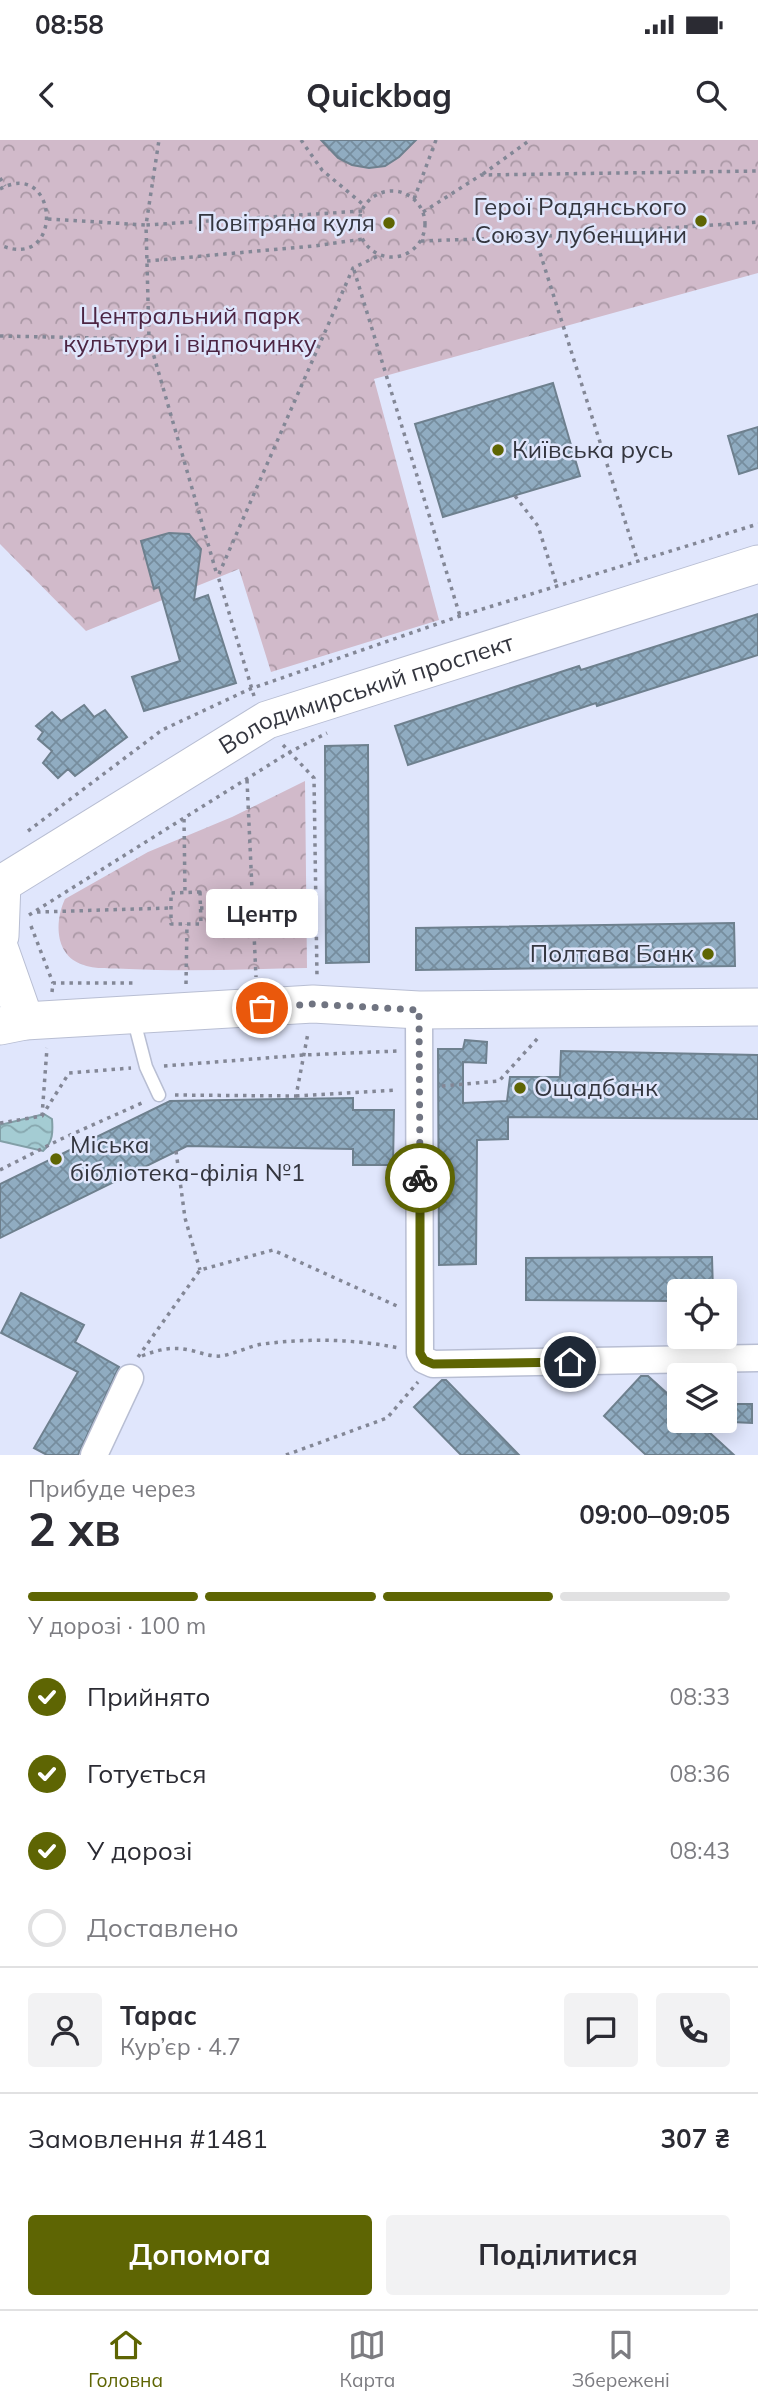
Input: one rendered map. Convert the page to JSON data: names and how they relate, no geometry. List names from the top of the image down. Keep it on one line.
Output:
{"streets":{"main road":["Володимирський проспект"]},"parks":["Центральний парк культури і відпочинку"],"places":["Герої Радянського Союзу лубенщини","Повітряна куля","Київська русь","Полтава Банк","Центр","Ощадбанк","Міська бібліотека-філія №1"],"page":{"status":"08:58","header":"Quickbag","bubble":"Центр","heading":["2 хв","Прибуде через","09:00–09:05"],"panel":["Тарас","Кур’єр · 4.7","Замовлення #1481","307 ₴"],"bar":"У дорозі · 100 m","list":[["Прийнято","08:33"],["Готується","08:36"],["У дорозі","08:43"],"Доставлено"],"buttons":["Допомога","Поділитися"],"tabs":["Головна","Карта","Збережені"]}}
